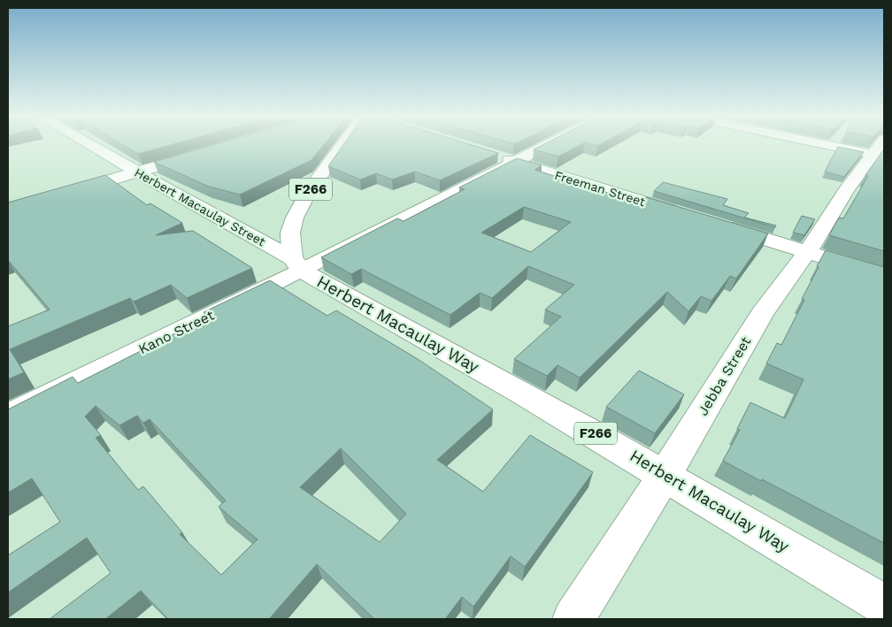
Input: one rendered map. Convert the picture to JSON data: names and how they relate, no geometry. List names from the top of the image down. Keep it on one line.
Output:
{"streets":{"main road":["Freeman Street","F266","Herbert Macaulay Street","Herbert Macaulay Way","Kano Street","Jebba Street"]},"crossings":[["Freeman Street","Kano Street"],["F266","Herbert Macaulay Street"],["F266","Herbert Macaulay Way"],["F266","Kano Street"],["Herbert Macaulay Street","Herbert Macaulay Way"],["Herbert Macaulay Street","Kano Street"],["Herbert Macaulay Way","Kano Street"],["Herbert Macaulay Way","Jebba Street"]]}
